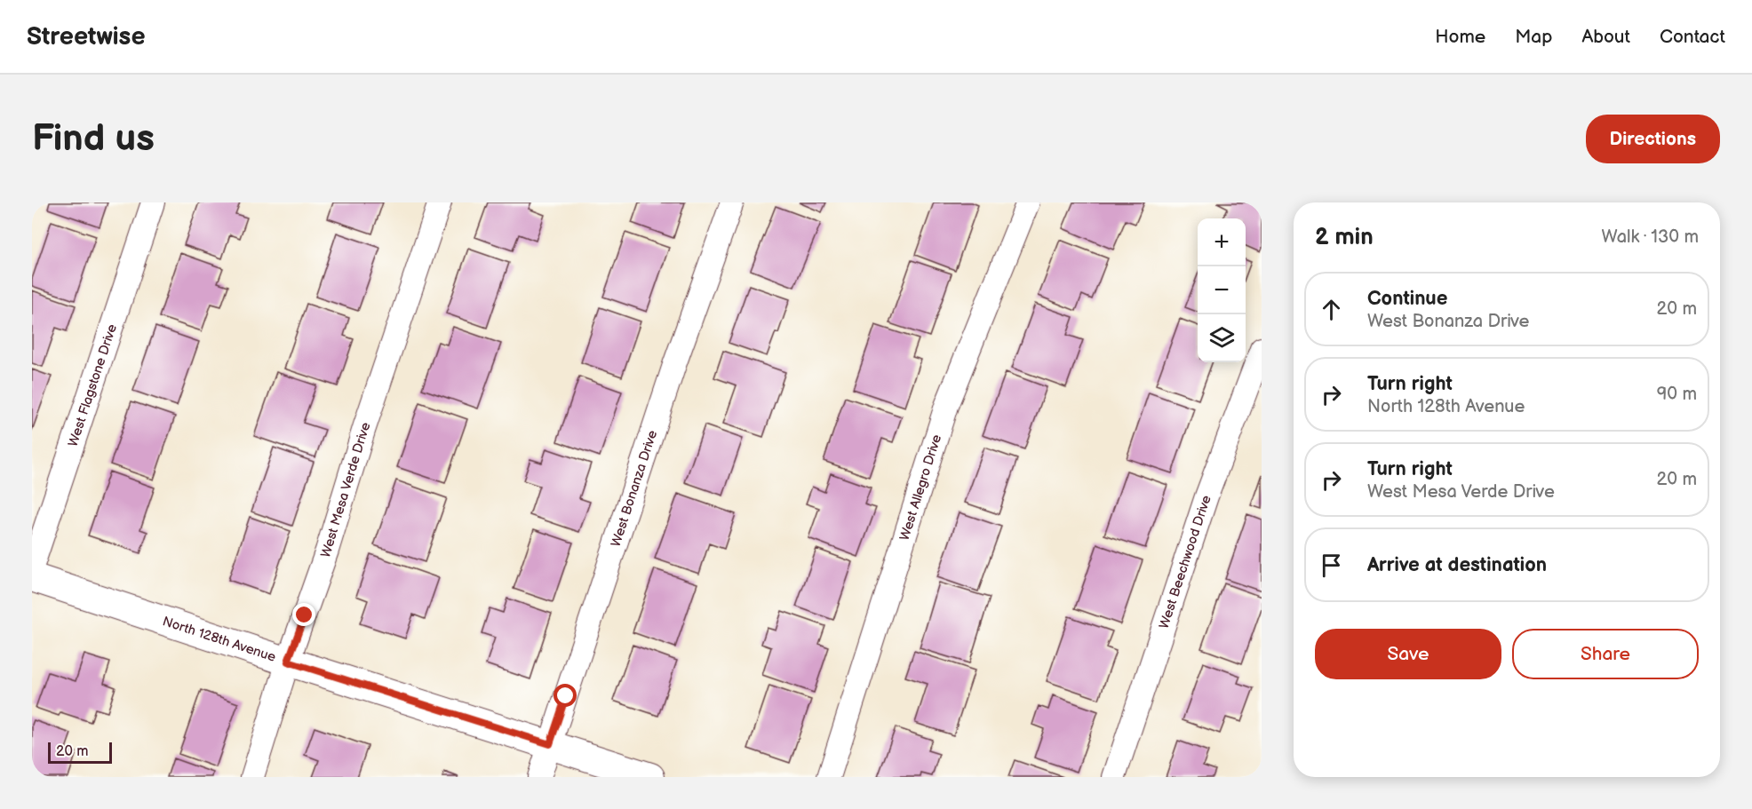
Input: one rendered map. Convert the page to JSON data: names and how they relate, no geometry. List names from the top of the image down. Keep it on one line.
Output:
{"streets":{"street":["West Flagstone Drive","West Allegro Drive","West Mesa Verde Drive","West Bonanza Drive","West Beechwood Drive","North 128th Avenue"]},"crossings":[["West Mesa Verde Drive","North 128th Avenue"],["West Bonanza Drive","North 128th Avenue"]],"scale_bar":"20 m","page":{"header":"Streetwise","nav":["Home","Map","About","Contact"],"buttons":["Directions",["Save","Share"]],"title":"Find us","heading":["2 min","Walk · 130 m"],"map_buttons":["+","−"],"list":[["Continue","West Bonanza Drive","20 m"],["Turn right","North 128th Avenue","90 m"],["Turn right","West Mesa Verde Drive","20 m"],"Arrive at destination"],"scale":"20 m"}}
